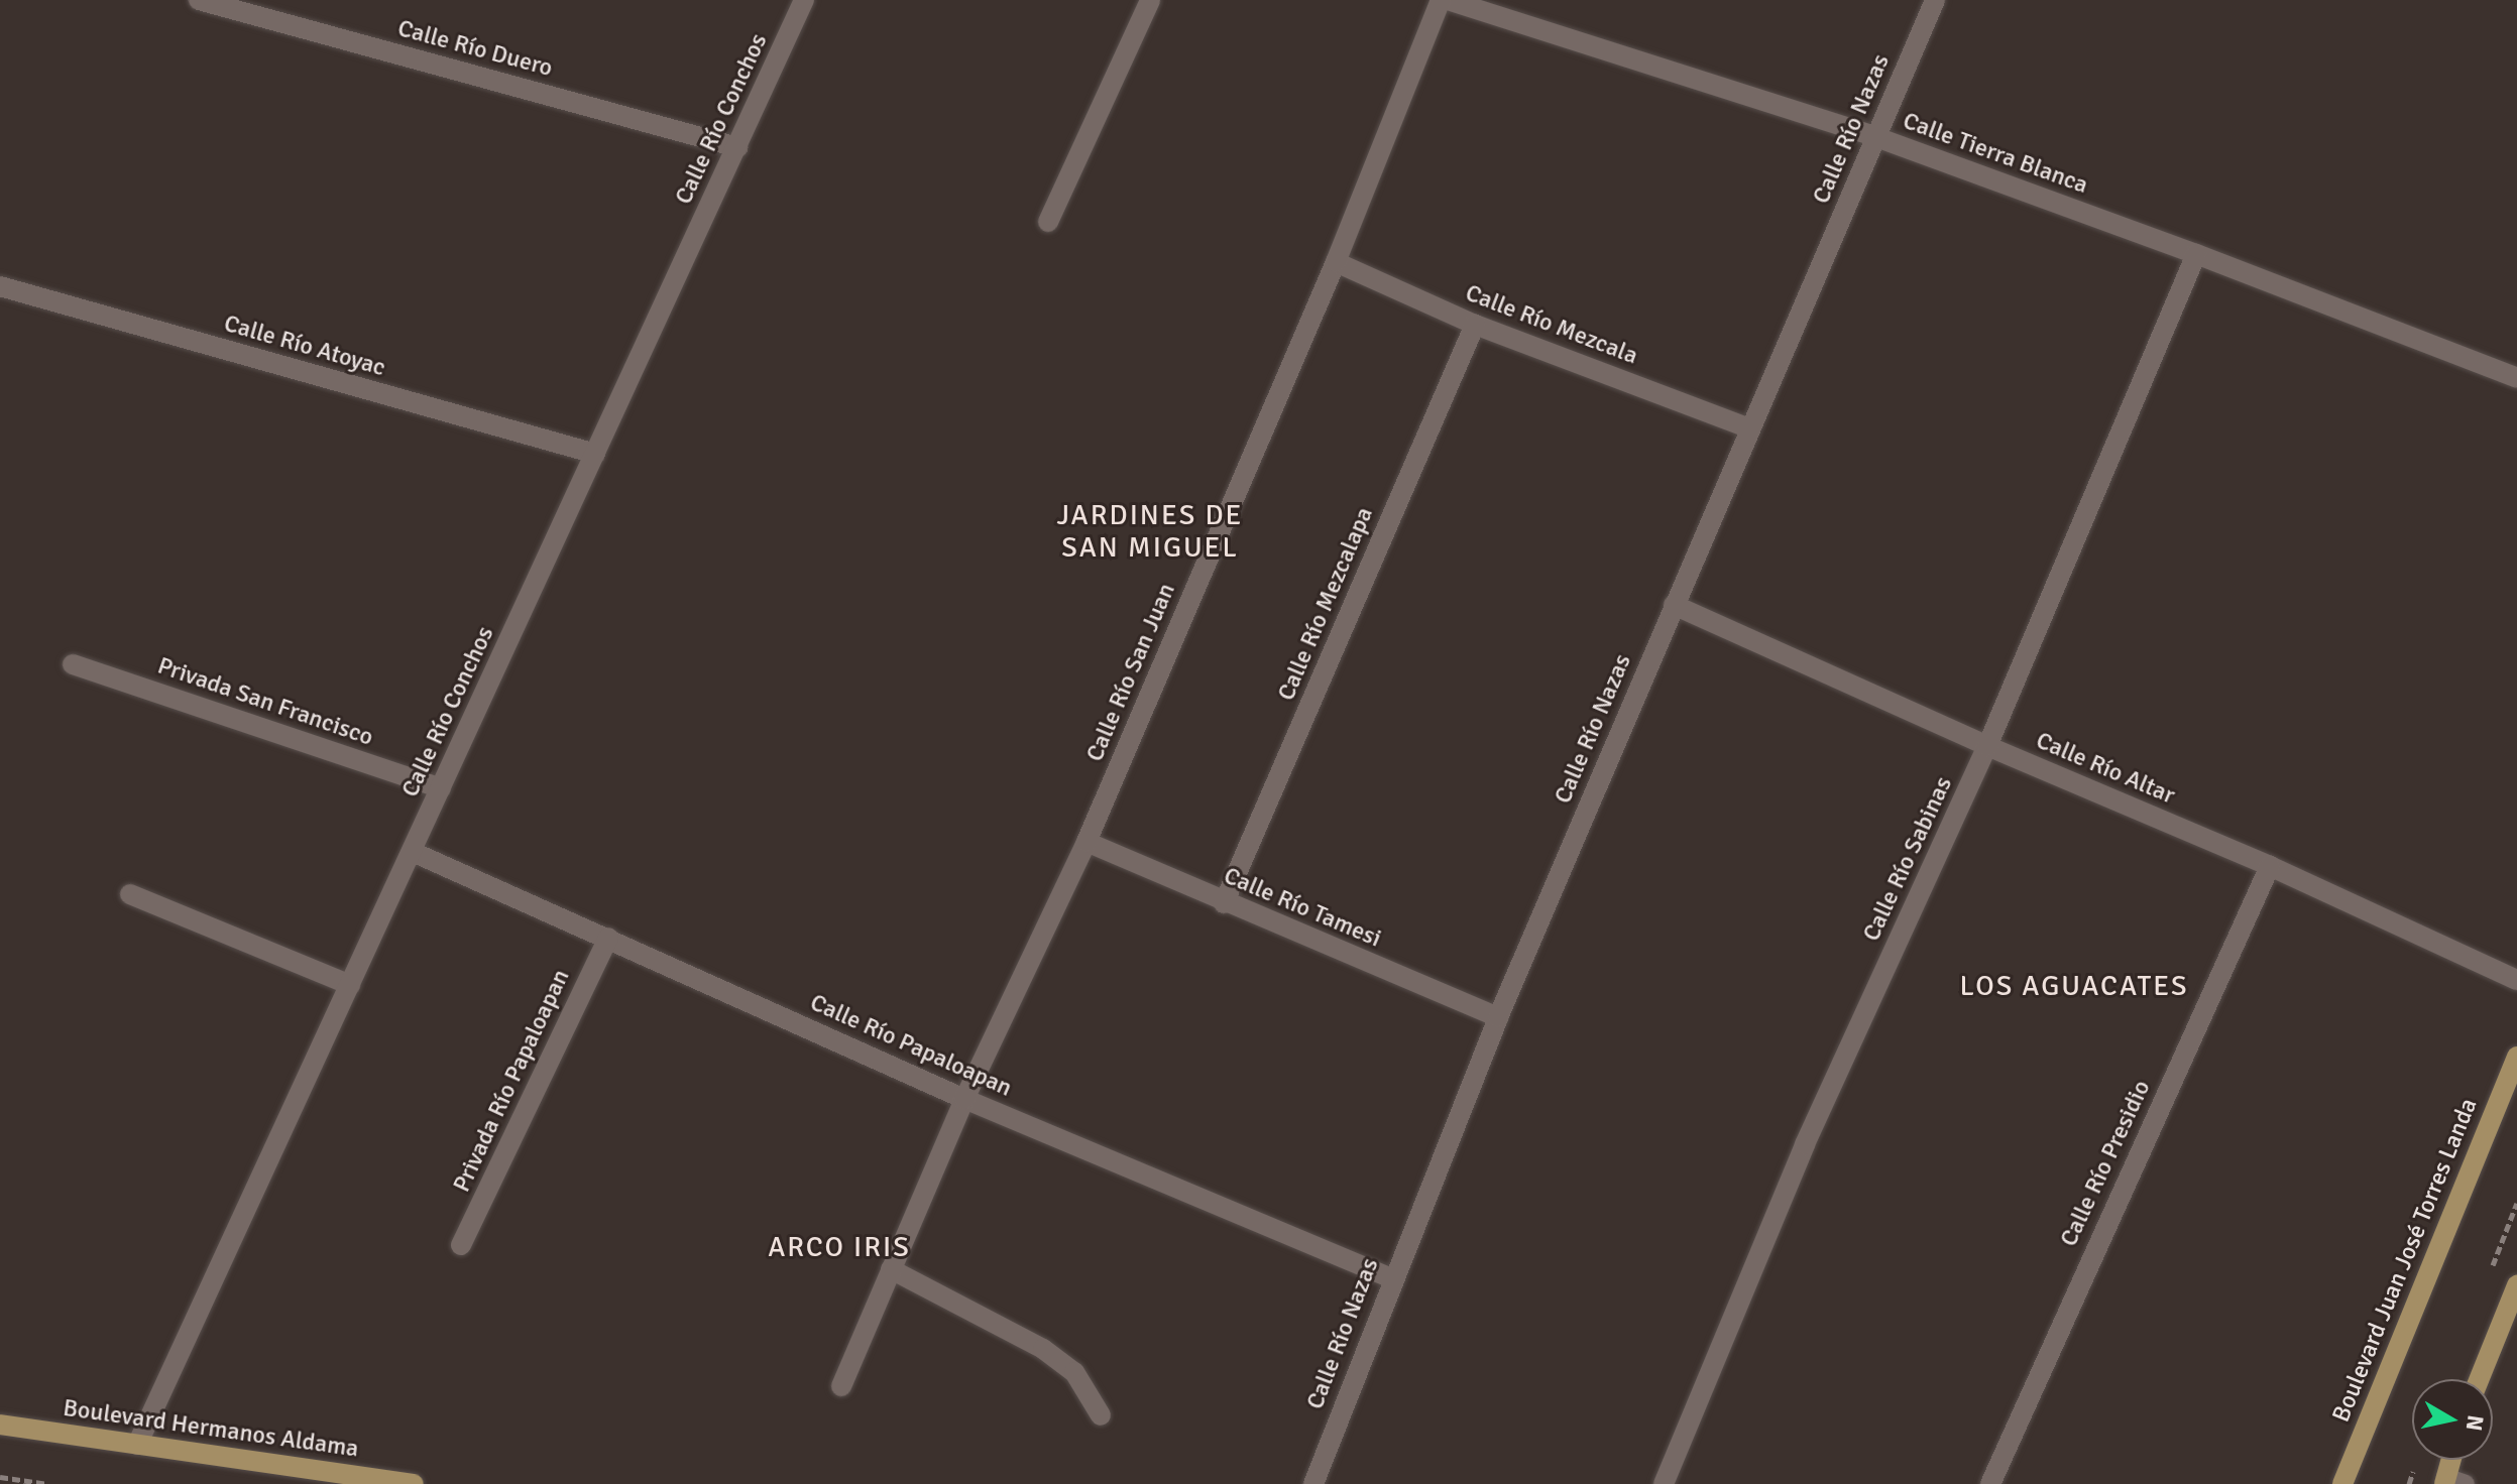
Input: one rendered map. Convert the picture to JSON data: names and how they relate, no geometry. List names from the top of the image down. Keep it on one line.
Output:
{"streets":{"main road":["Boulevard Juan José Torres Landa","Boulevard Hermanos Aldama"],"street":["Calle Río Duero","Calle Río Conchos","Calle Río Nazas","Calle Tierra Blanca","Calle Río Mezcala","Calle Río Atoyac","Calle Río Mezcalapa","Calle Río San Juan","Privada San Francisco","Calle Río Altar","Calle Río Sabinas","Calle Río Tamesi","Calle Río Papaloapan","Privada Río Papaloapan","Calle Río Presidio"]},"crossings":[["Calle Río Duero","Calle Río Conchos"],["Calle Río Conchos","Calle Río Atoyac"],["Calle Río Conchos","Privada San Francisco"],["Calle Río Conchos","Calle Río Papaloapan"],["Calle Río Conchos","Boulevard Hermanos Aldama"],["Calle Río Nazas","Calle Tierra Blanca"],["Calle Río Nazas","Calle Río Mezcala"],["Calle Río Nazas","Calle Río Altar"],["Calle Río Nazas","Calle Río Tamesi"],["Calle Río Nazas","Calle Río Papaloapan"],["Calle Tierra Blanca","Calle Río Sabinas"],["Calle Río Mezcala","Calle Río Mezcalapa"],["Calle Río Mezcala","Calle Río San Juan"],["Calle Río Mezcalapa","Calle Río Tamesi"],["Calle Río San Juan","Calle Río Tamesi"],["Calle Río San Juan","Calle Río Papaloapan"],["Calle Río Altar","Calle Río Sabinas"],["Calle Río Altar","Calle Río Presidio"],["Calle Río Papaloapan","Privada Río Papaloapan"]],"districts":["JARDINES DE SAN MIGUEL","LOS AGUACATES","ARCO IRIS"],"north":"right"}
